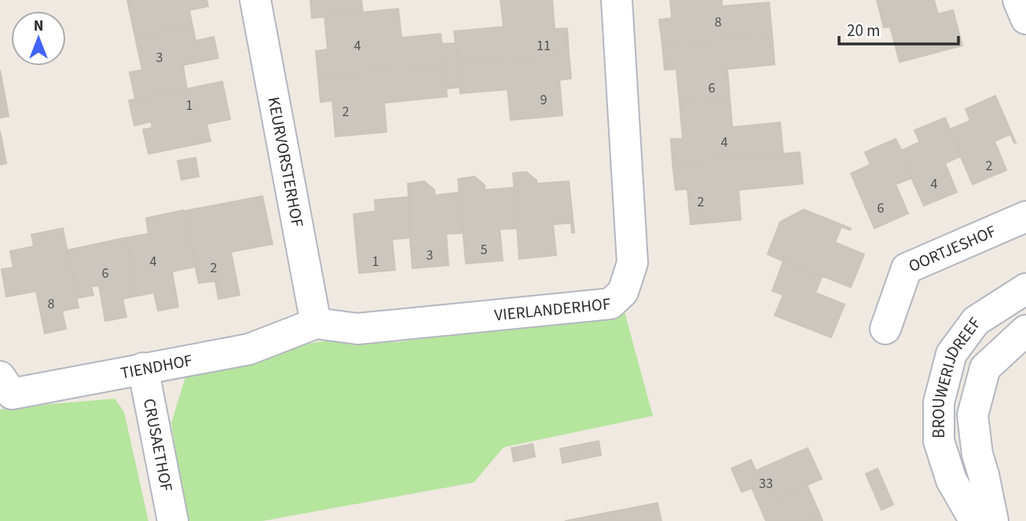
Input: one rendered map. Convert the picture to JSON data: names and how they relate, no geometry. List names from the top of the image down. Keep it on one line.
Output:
{"streets":{"street":["KEURVORSTERHOF","OORTJESHOF","VIERLANDERHOF","TIENDHOF","BROUWERIJDREEF","CRUSAETHOF"]},"crossings":[["KEURVORSTERHOF","VIERLANDERHOF"],["KEURVORSTERHOF","TIENDHOF"],["VIERLANDERHOF","TIENDHOF"],["TIENDHOF","CRUSAETHOF"]],"house_numbers":["8","4","11","3","6","9","1","2","4","2","4","2","6","5","3","4","1","2","6","8","33"],"scale_bar":"20 m","north":"top"}
